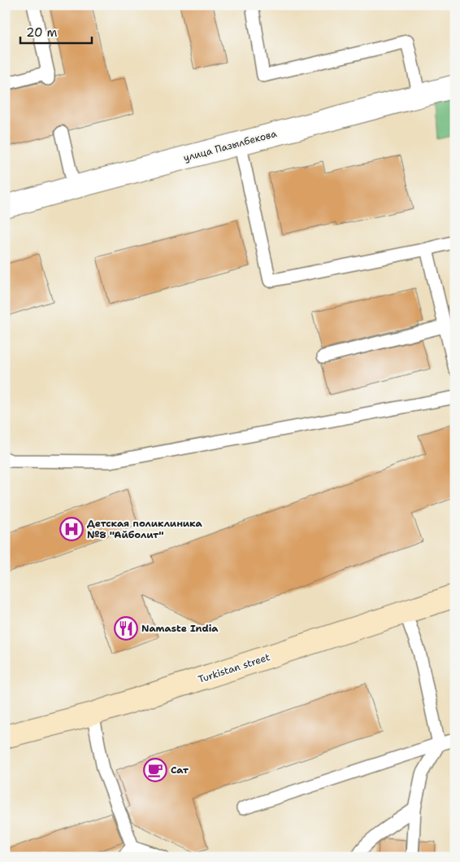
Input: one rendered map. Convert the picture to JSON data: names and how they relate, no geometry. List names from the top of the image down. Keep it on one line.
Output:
{"streets":{"main road":["Turkistan street"],"street":["улица Пазылбекова"]},"places":{"hospital":["Детская поликлиника №8 \"Айболит\""],"restaurant":["Namaste India"],"cafe":["Сат"]},"scale_bar":"20 m"}
